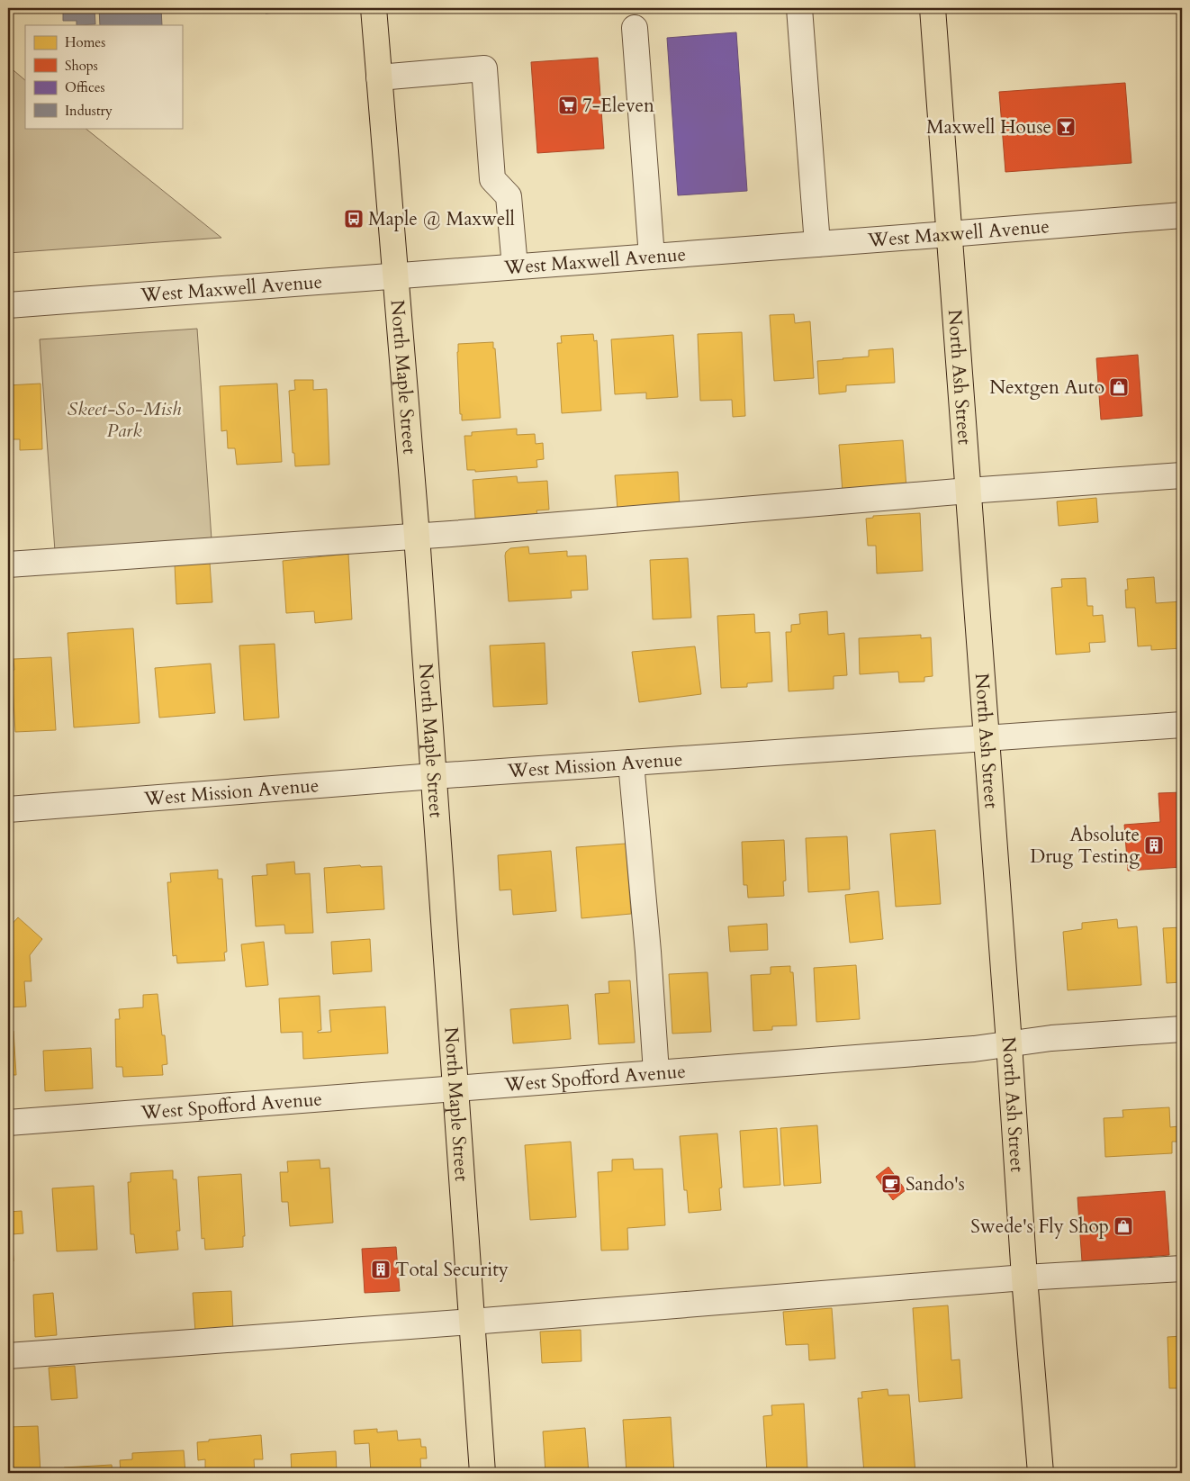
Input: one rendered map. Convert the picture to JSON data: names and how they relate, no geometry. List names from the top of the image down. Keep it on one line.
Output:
{"streets":{"main road":["North Maple Street","North Ash Street"],"street":["West Maxwell Avenue","West Mission Avenue","West Spofford Avenue"]},"crossings":[["West Maxwell Avenue","North Maple Street"],["West Maxwell Avenue","North Ash Street"],["North Maple Street","West Mission Avenue"],["North Maple Street","West Spofford Avenue"],["North Ash Street","West Mission Avenue"],["North Ash Street","West Spofford Avenue"]],"parks":["Skeet-So-Mish Park"],"places":{"supermarket":["7-Eleven"],"bar":["Maxwell House"],"bus stop":["Maple @ Maxwell"],"shop":["Nextgen Auto","Swede's Fly Shop"],"building":["Absolute Drug Testing","Total Security"],"cafe":["Sando's"]},"legend":["Homes","Shops","Offices","Industry"]}
